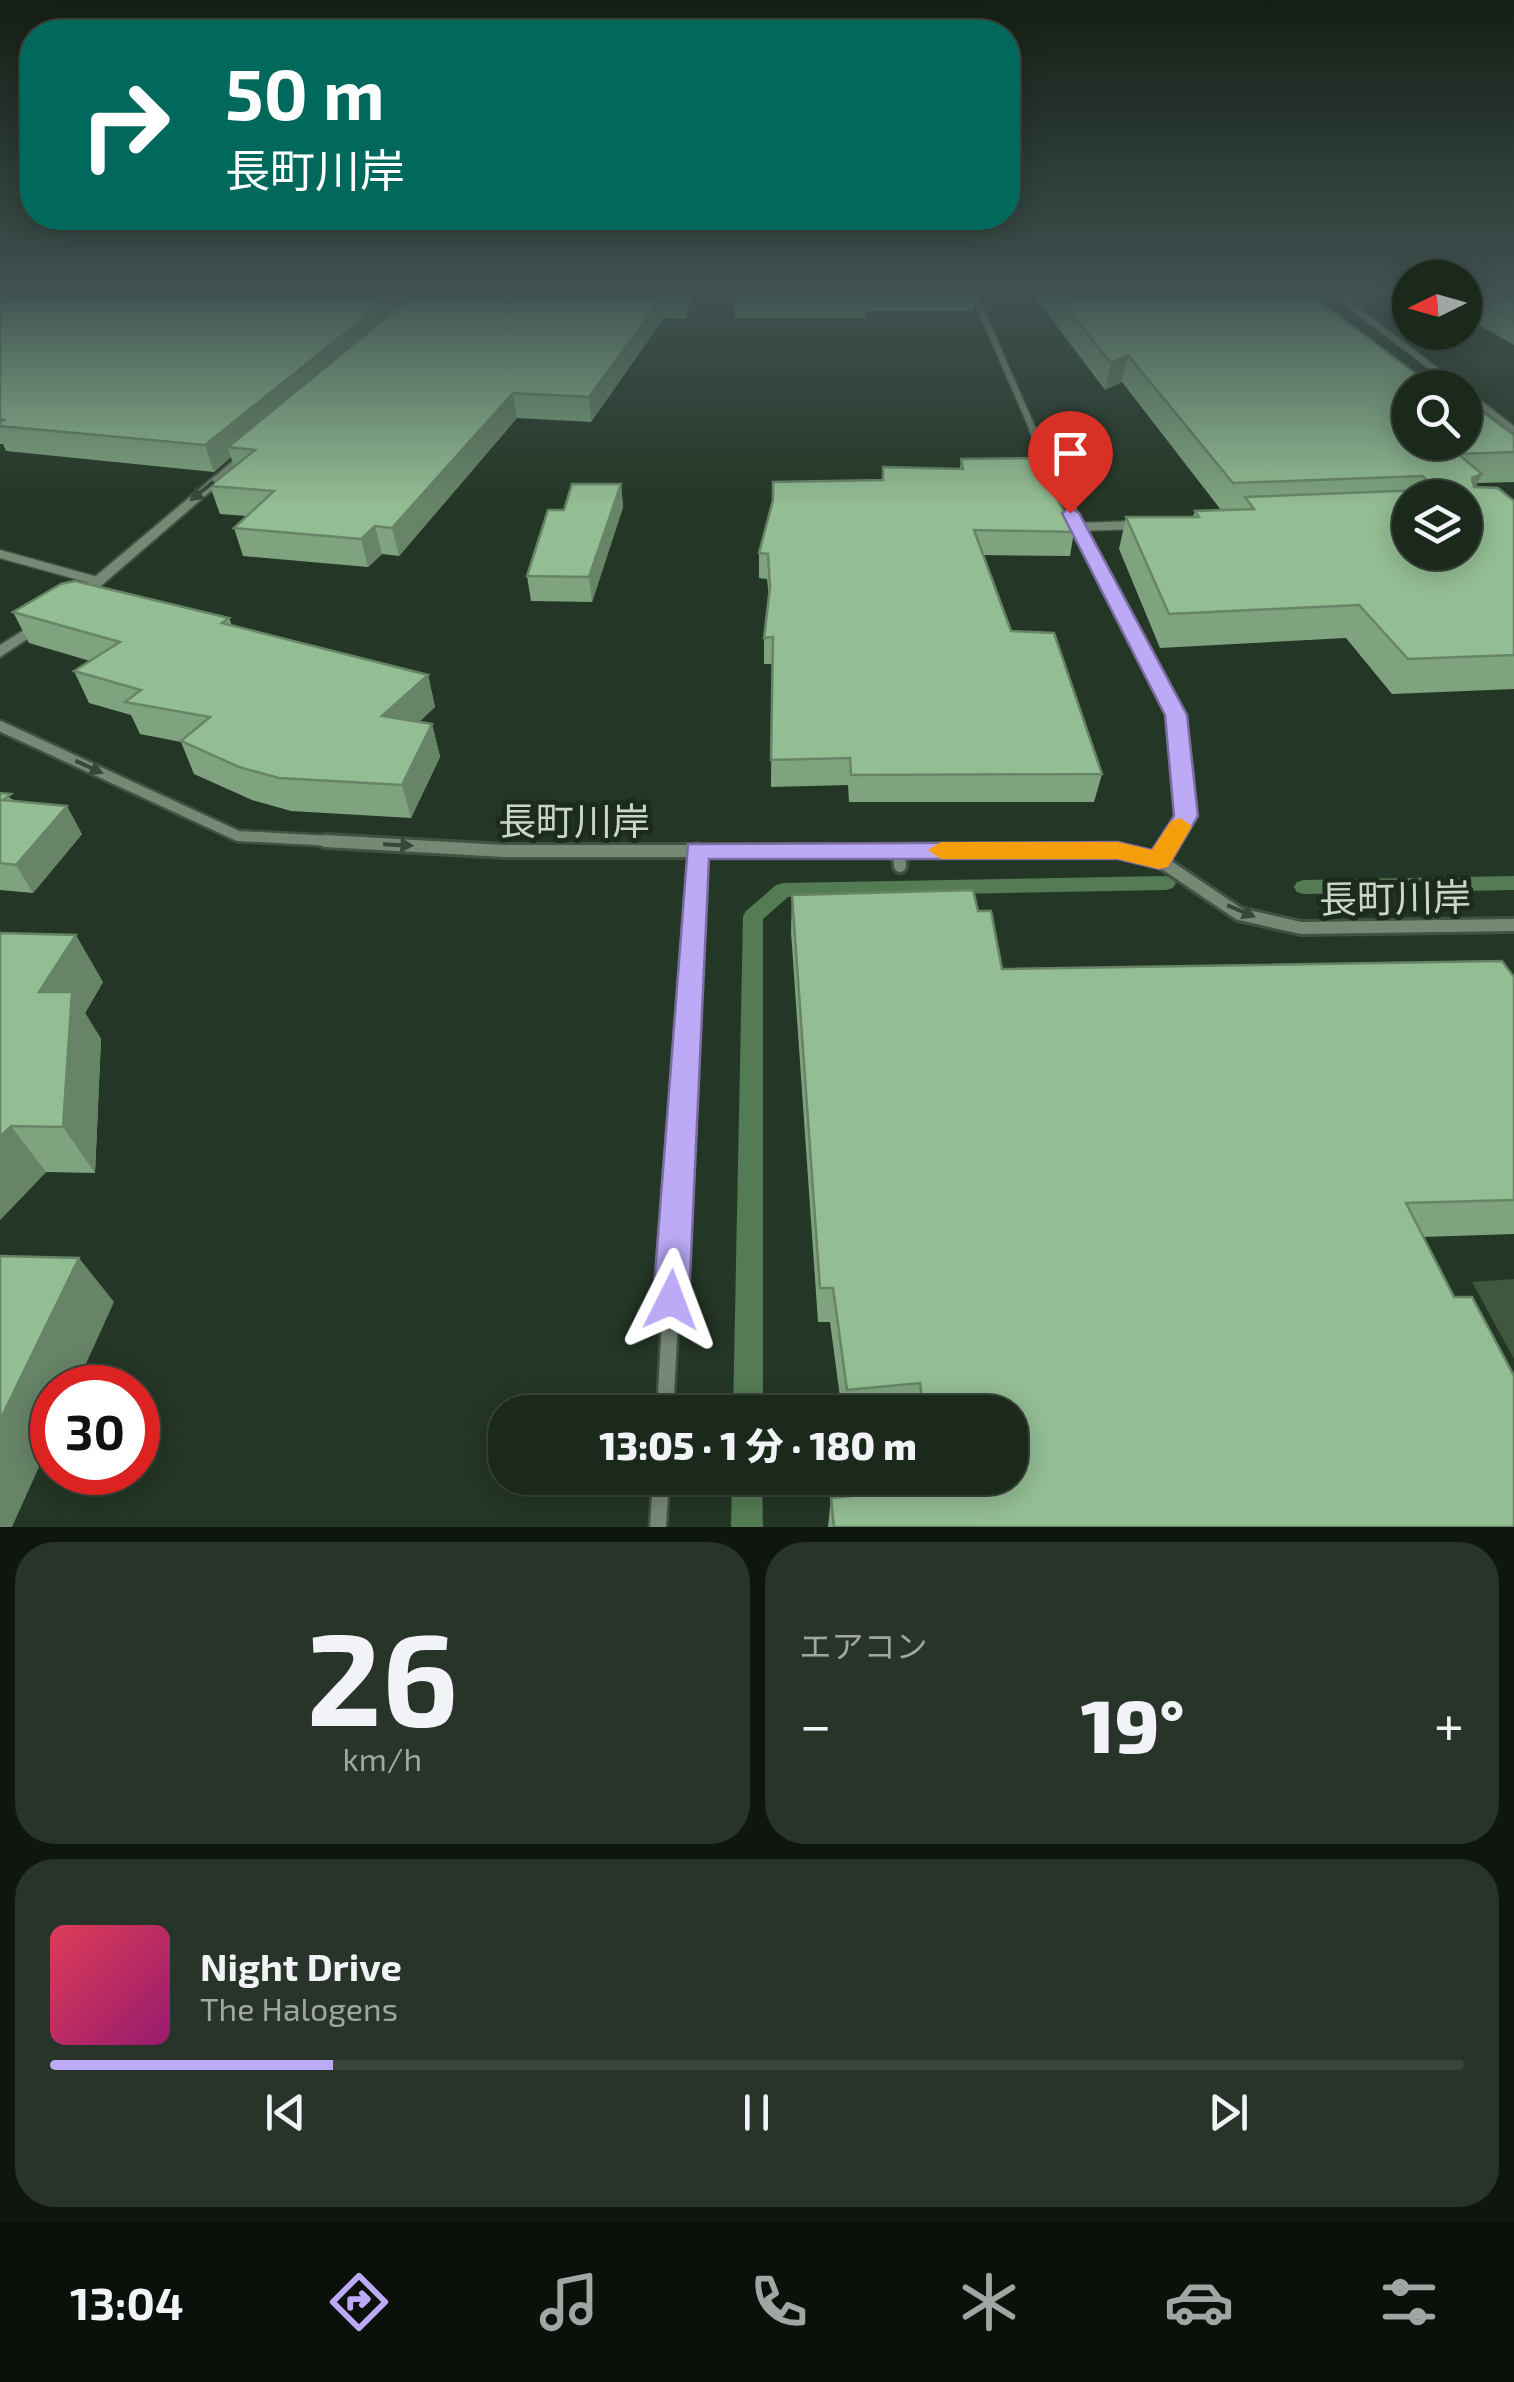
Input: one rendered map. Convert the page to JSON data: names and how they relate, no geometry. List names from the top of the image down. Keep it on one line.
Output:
{"streets":{"street":["長町川岸"]},"one_way":["長町川岸"],"north":"left","page":{"turn":["50 m","長町川岸"],"limit":"30","trip":"13:05 · 1 分 · 180 m","tile":[["26","km/h"],"エアコン"],"heat":["−","19°","+"],"song":["Night Drive","The Halogens"],"tabs":"13:04"}}
